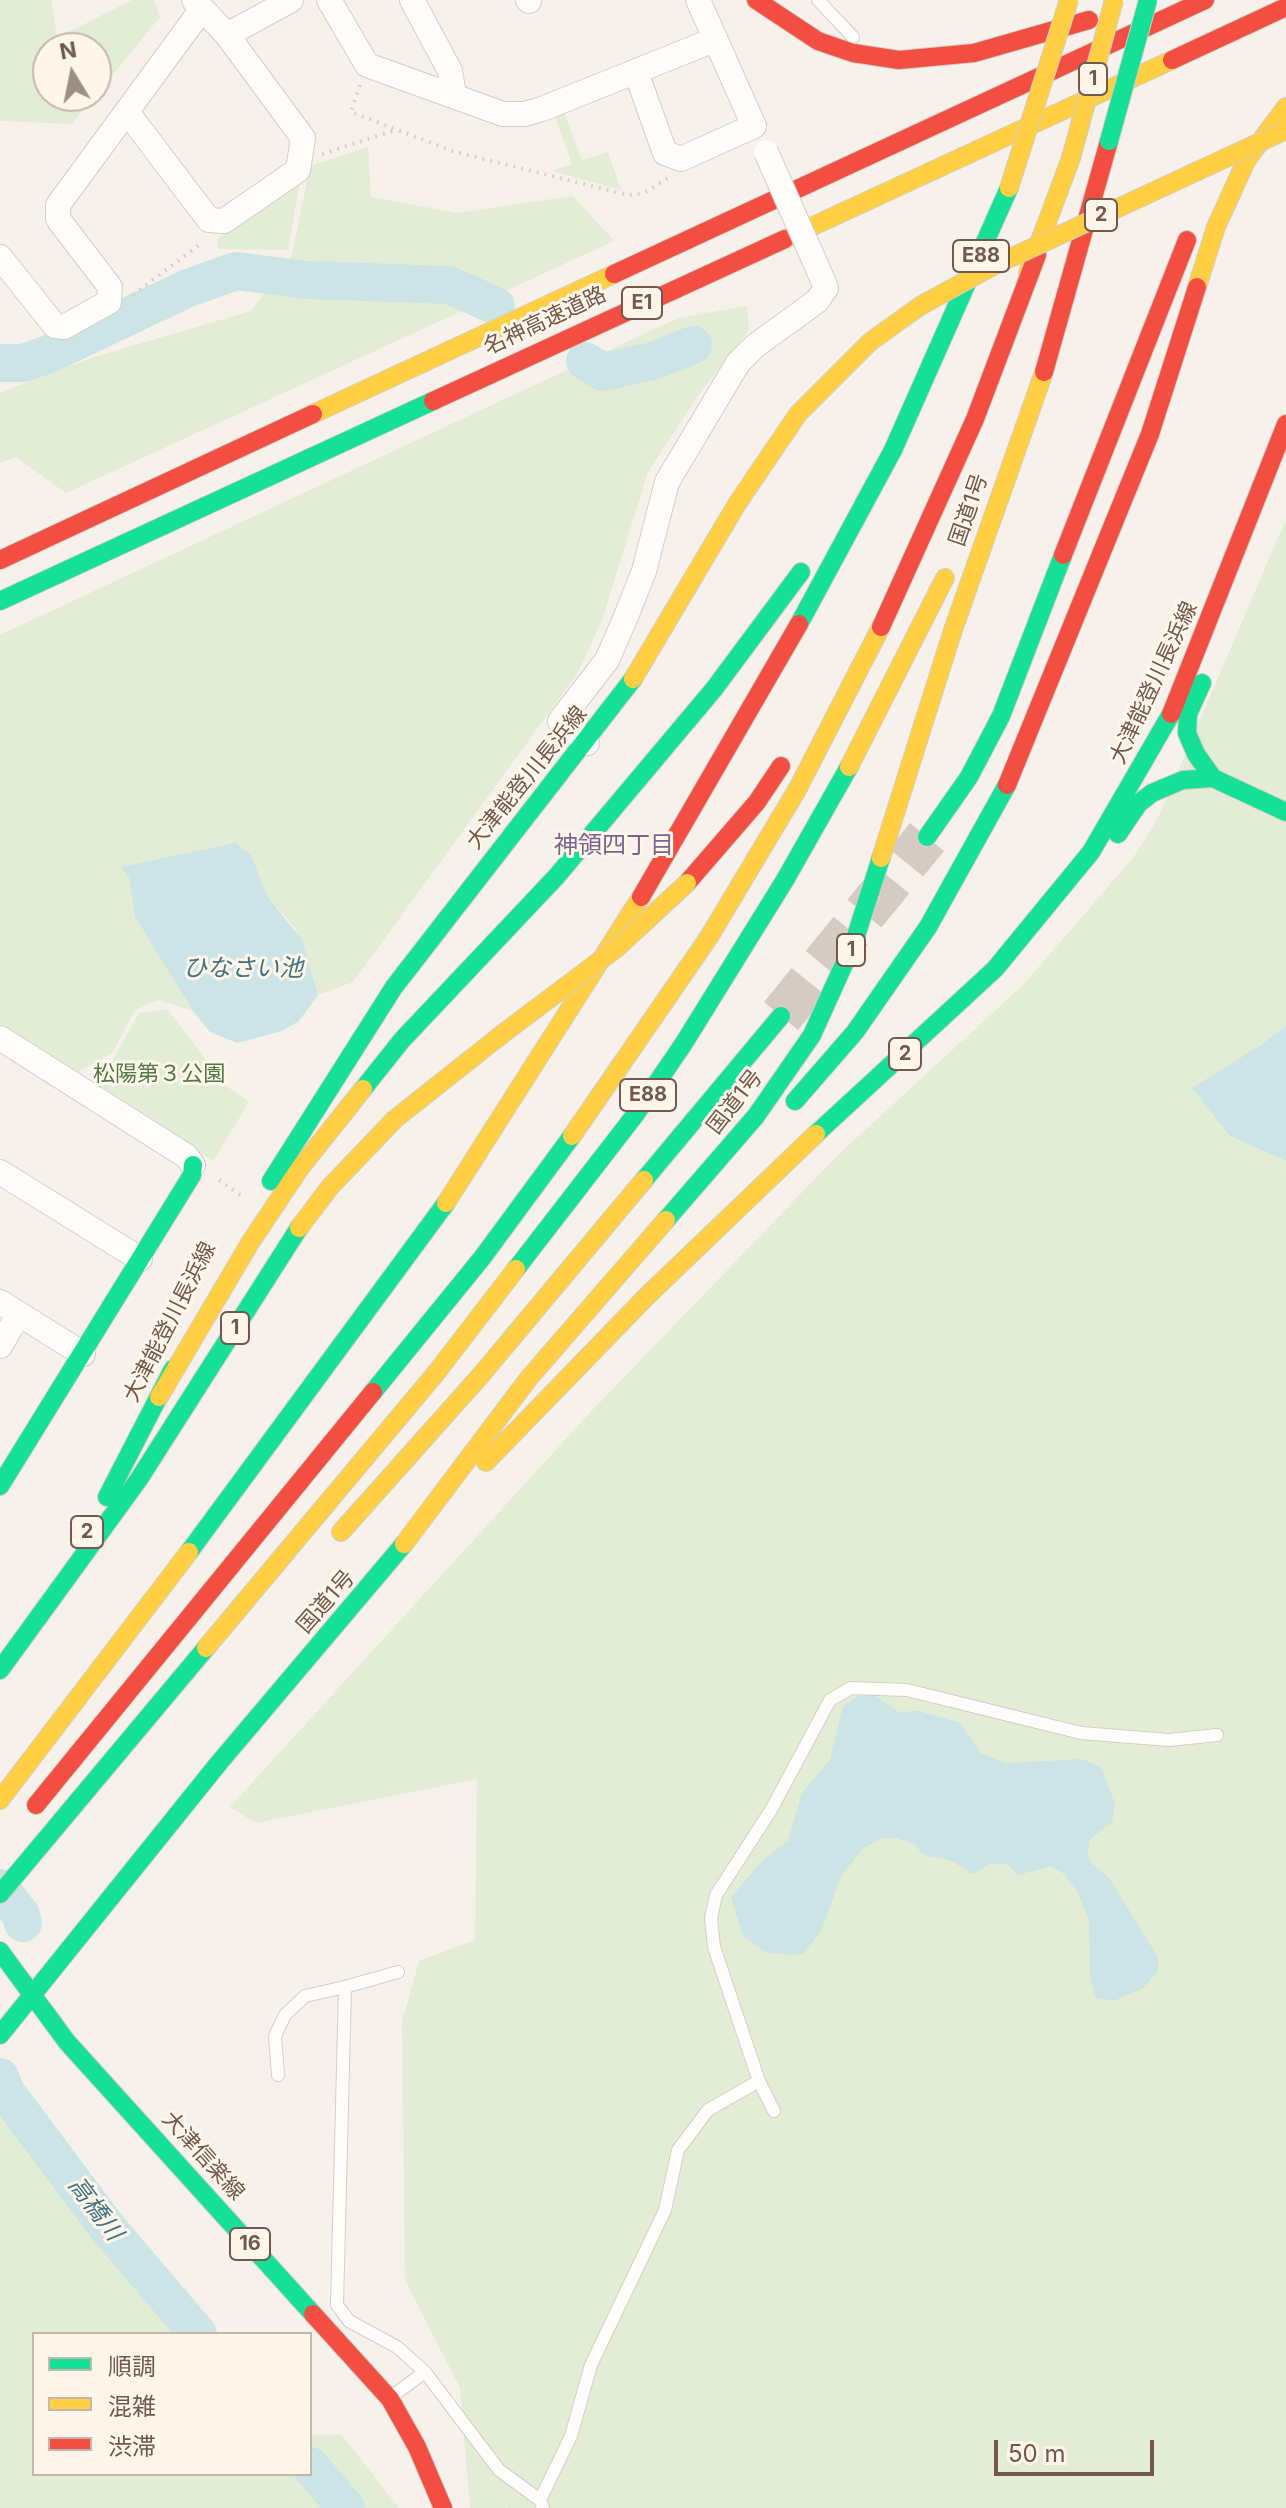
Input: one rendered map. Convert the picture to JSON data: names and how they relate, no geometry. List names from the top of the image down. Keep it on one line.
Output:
{"streets":{"main road":["1","2","E88","E1","名神高速道路","国道1号","大津能登川長浜線","大津信楽線","16"]},"crossings":[["1","大津能登川長浜線"],["E88","国道1号"],["国道1号","大津能登川長浜線"],["国道1号","大津信楽線"]],"districts":["神領四丁目"],"water":["ひなさい池","高橋川"],"parks":["松陽第３公園"],"legend":["順調","混雑","渋滞"],"scale_bar":"50 m","north":"top"}
